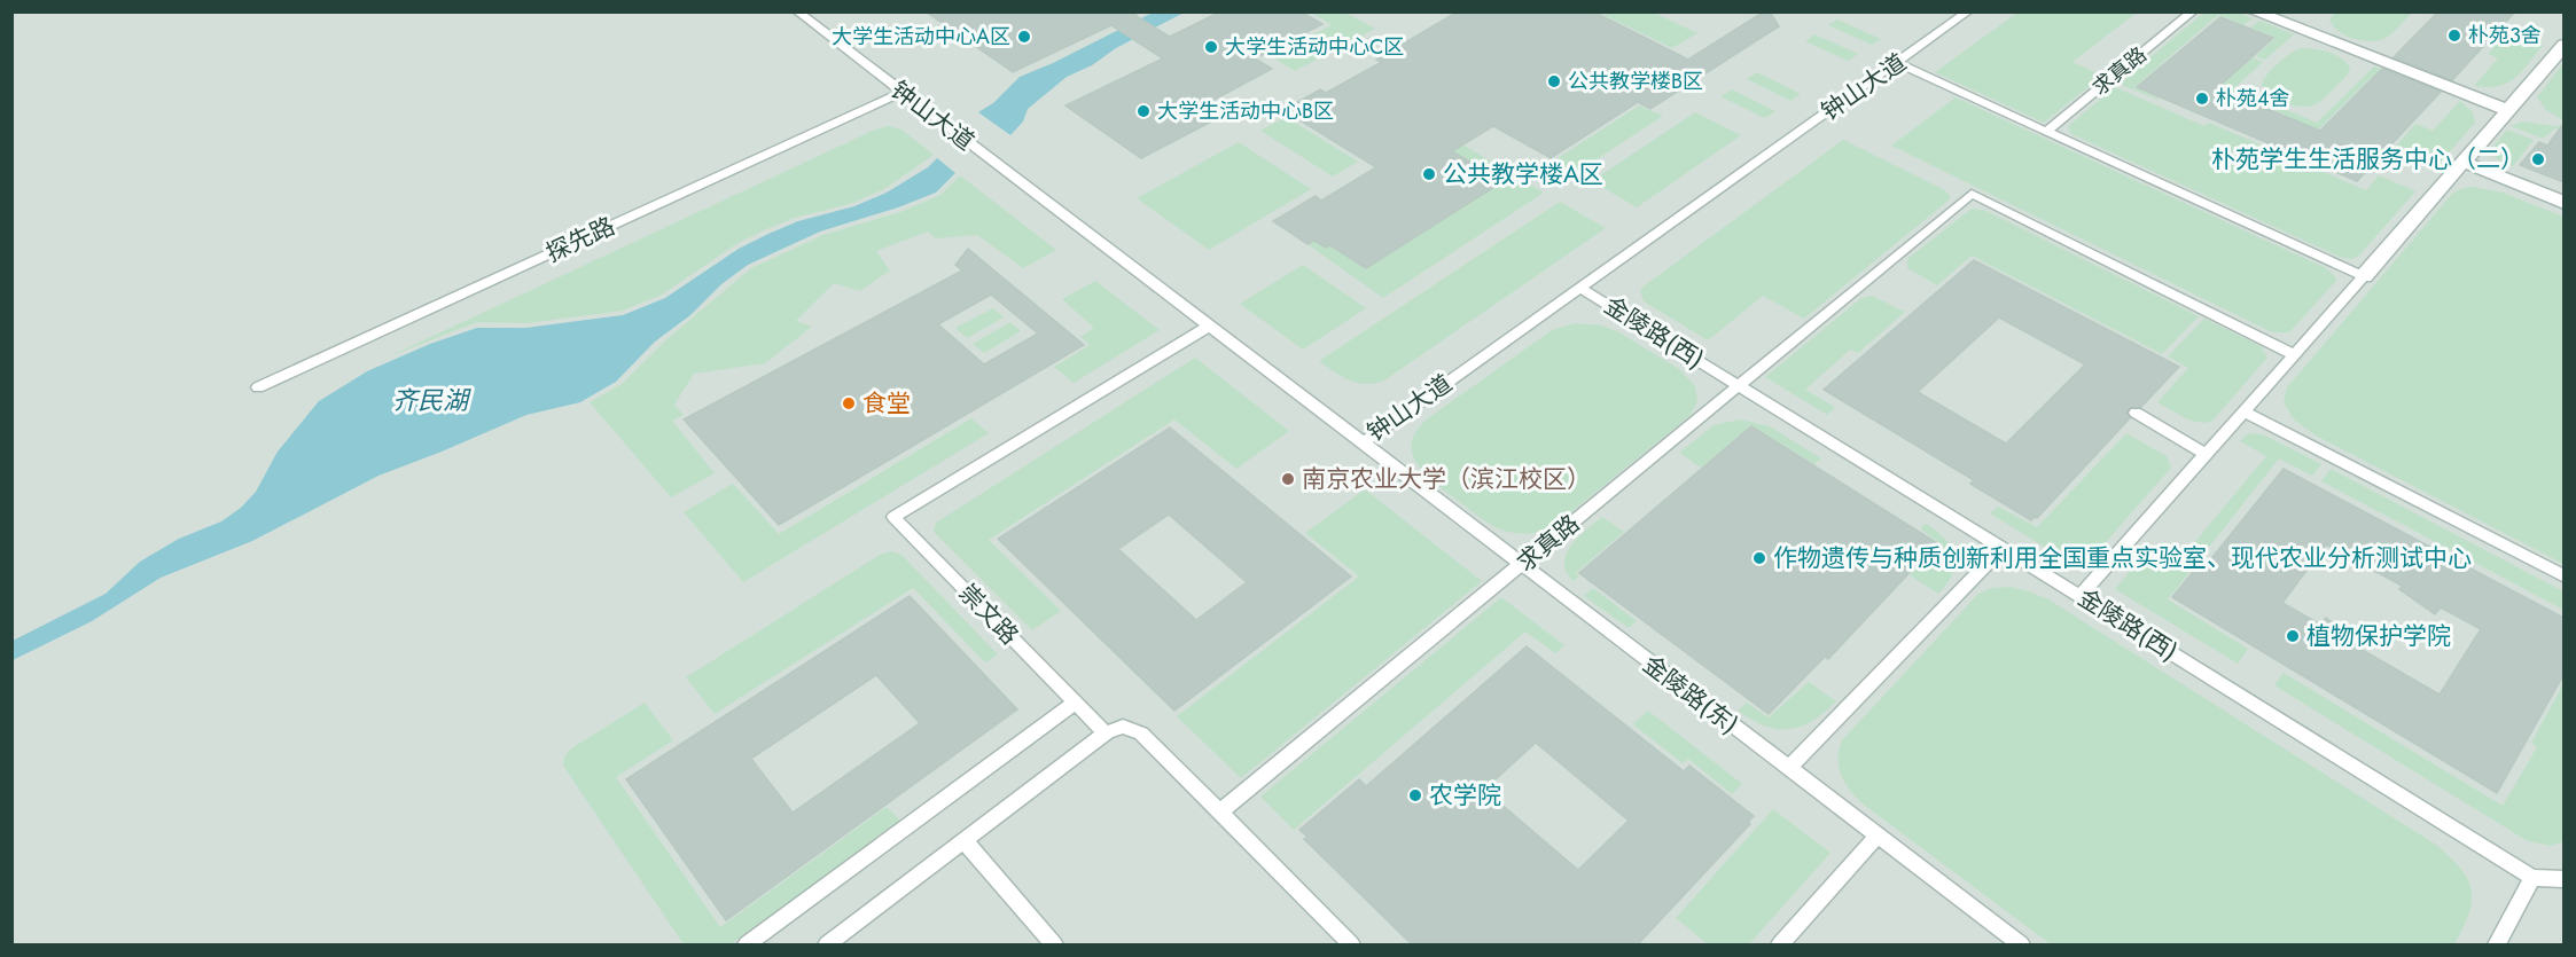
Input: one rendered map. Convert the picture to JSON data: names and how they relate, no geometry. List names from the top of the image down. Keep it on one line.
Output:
{"streets":{"lane":["求真路","钟山大道","探先路","金陵路(西)","崇文路","金陵路(东)"]},"crossings":[["求真路","金陵路(西)"],["求真路","金陵路(东)"],["钟山大道","探先路"],["钟山大道","金陵路(西)"],["钟山大道","崇文路"],["钟山大道","金陵路(东)"]],"water":["齐民湖"],"places":["朴苑3舍","大学生活动中心A区","大学生活动中心C区","公共教学楼B区","朴苑4舍","大学生活动中心B区","朴苑学生生活服务中心（二）","公共教学楼A区","食堂","南京农业大学（滨江校区）","作物遗传与种质创新利用全国重点实验室、现代农业分析测试中心","植物保护学院","农学院"]}
